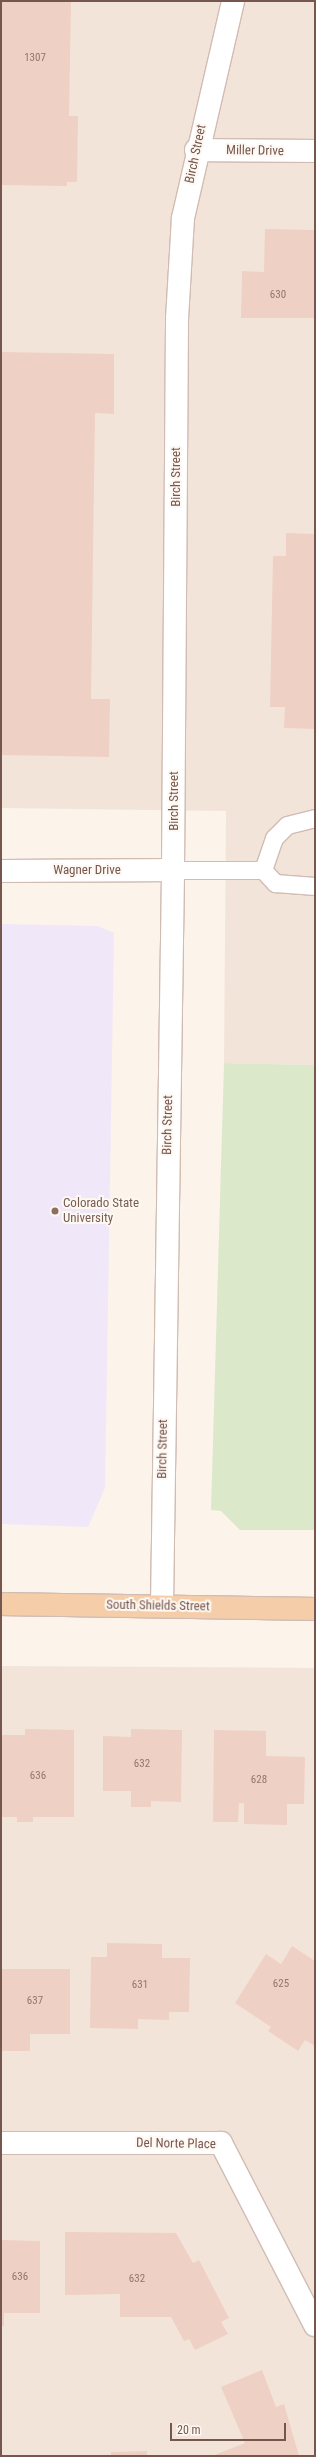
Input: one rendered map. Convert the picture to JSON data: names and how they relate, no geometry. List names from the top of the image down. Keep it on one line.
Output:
{"streets":{"main road":["South Shields Street"],"street":["Miller Drive","Birch Street","Wagner Drive","Del Norte Place"]},"crossings":[["Miller Drive","Birch Street"],["Birch Street","Wagner Drive"],["Birch Street","South Shields Street"]],"places":["Colorado State University"],"house_numbers":["1307","630","632","636","628","625","631","637","636","632"],"scale_bar":"20 m"}
